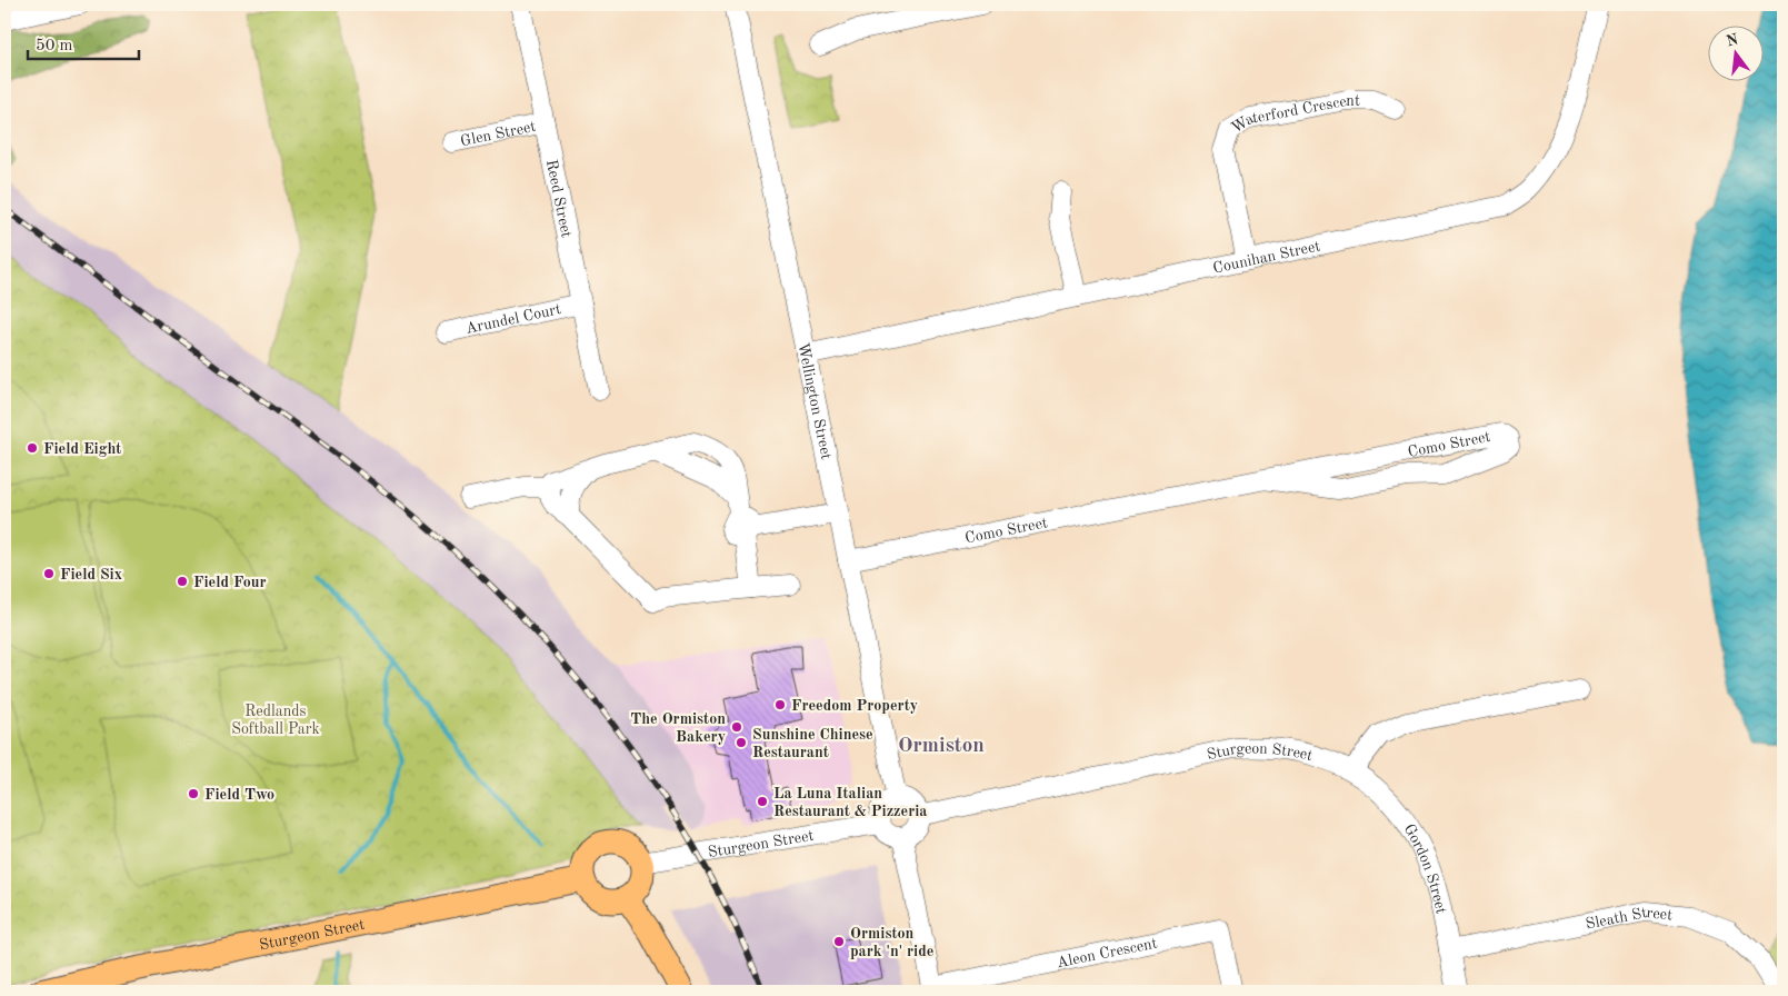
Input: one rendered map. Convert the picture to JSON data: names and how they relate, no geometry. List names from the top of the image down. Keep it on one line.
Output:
{"streets":{"main road":["Sturgeon Street"],"street":["Waterford Crescent","Glen Street","Reed Street","Counihan Street","Arundel Court","Wellington Street","Como Street","Gordon Street","Sleath Street","Aleon Crescent"]},"crossings":[["Waterford Crescent","Counihan Street"],["Glen Street","Reed Street"],["Reed Street","Arundel Court"],["Counihan Street","Wellington Street"],["Wellington Street","Como Street"],["Wellington Street","Sturgeon Street"],["Sturgeon Street","Gordon Street"],["Gordon Street","Sleath Street"]],"districts":["Ormiston"],"parks":["Redlands Softball Park"],"places":["Field Eight","Field Six","Field Four","Freedom Property","The Ormiston Bakery","Sunshine Chinese Restaurant","Field Two","La Luna Italian Restaurant & Pizzeria","Ormiston park 'n' ride"],"scale_bar":"50 m","north":"top"}
